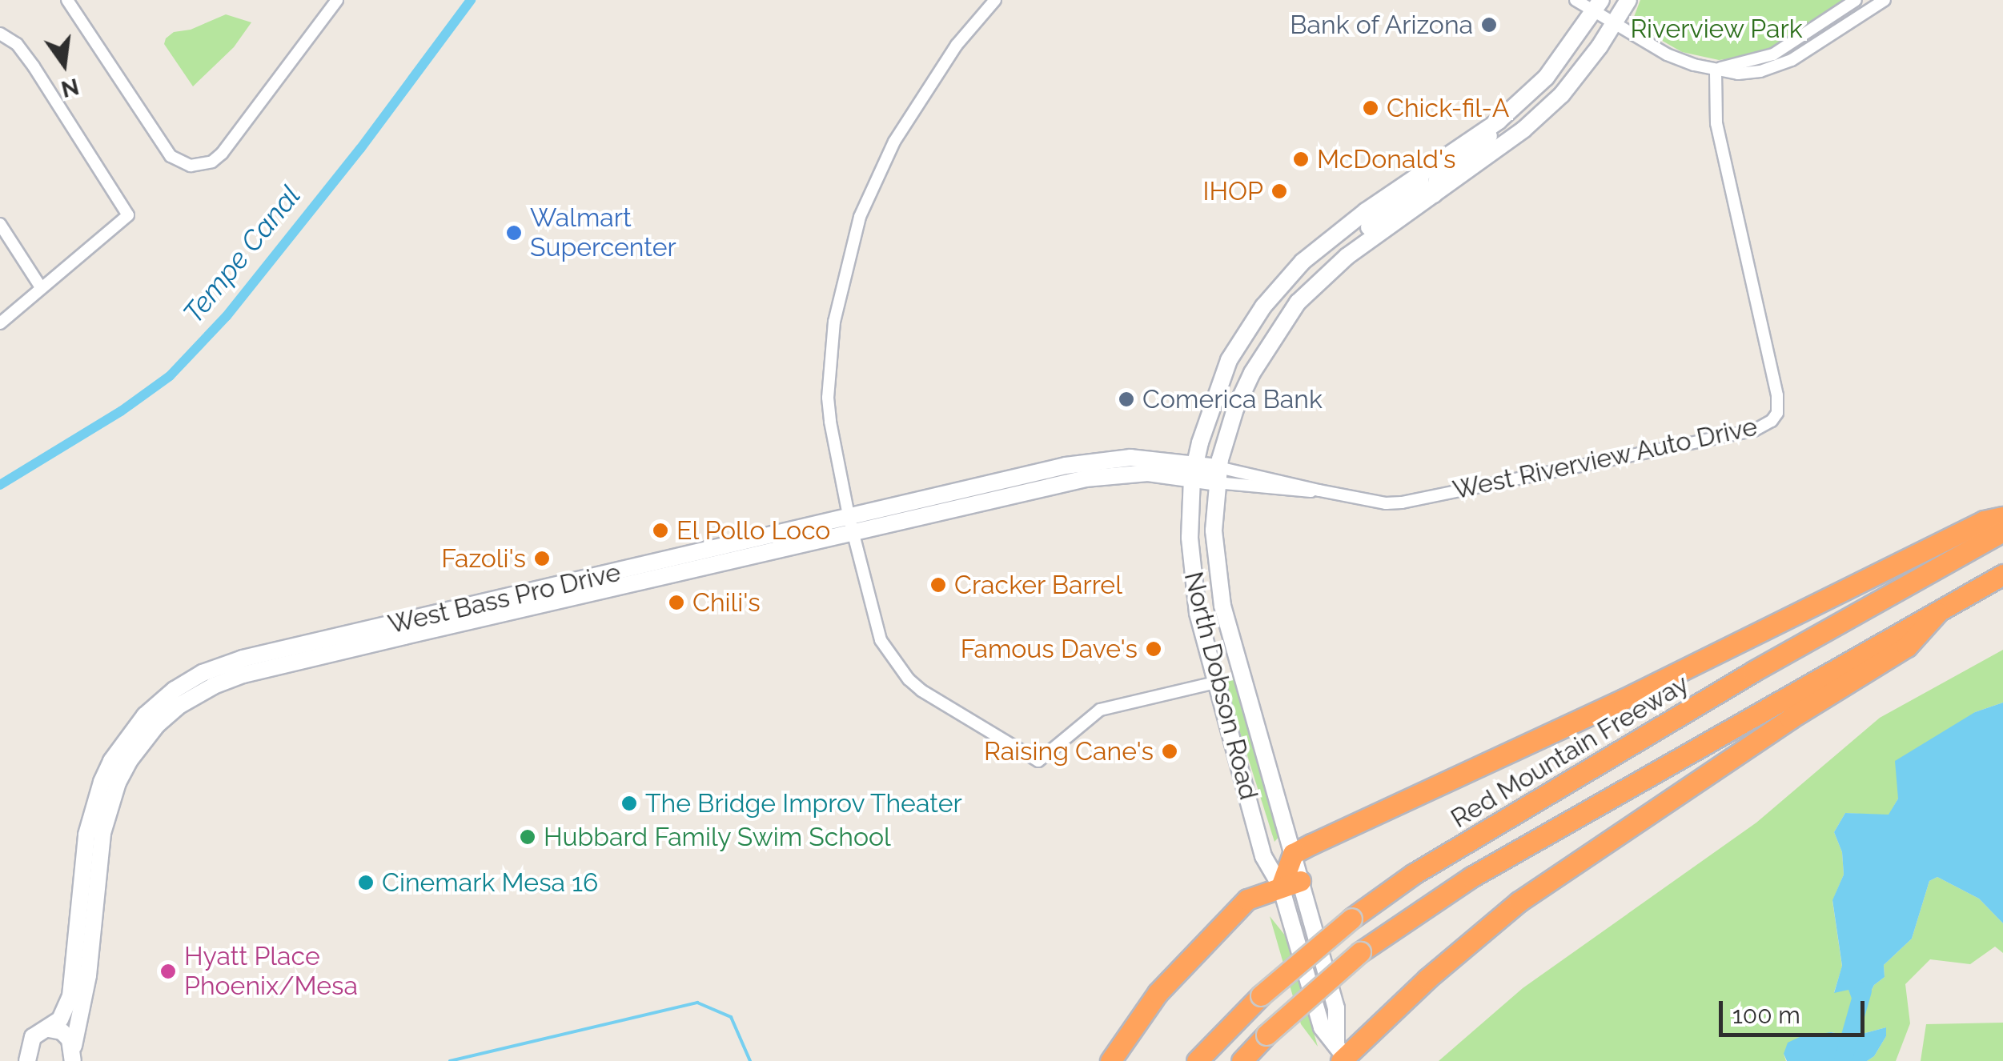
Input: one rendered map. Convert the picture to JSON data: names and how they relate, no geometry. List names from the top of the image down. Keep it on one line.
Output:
{"streets":{"highway":["Red Mountain Freeway"],"street":["West Riverview Auto Drive","West Bass Pro Drive","North Dobson Road"]},"crossings":[["West Riverview Auto Drive","West Bass Pro Drive"],["West Riverview Auto Drive","North Dobson Road"],["West Bass Pro Drive","North Dobson Road"]],"water":["Tempe Canal"],"parks":["Riverview Park"],"places":["Bank of Arizona","Chick-fil-A","McDonald's","IHOP","Walmart Supercenter","Comerica Bank","El Pollo Loco","Fazoli's","Cracker Barrel","Chili's","Famous Dave's","Raising Cane's","The Bridge Improv Theater","Hubbard Family Swim School","Cinemark Mesa 16","Hyatt Place Phoenix/Mesa"],"scale_bar":"100 m","north":"bottom"}
